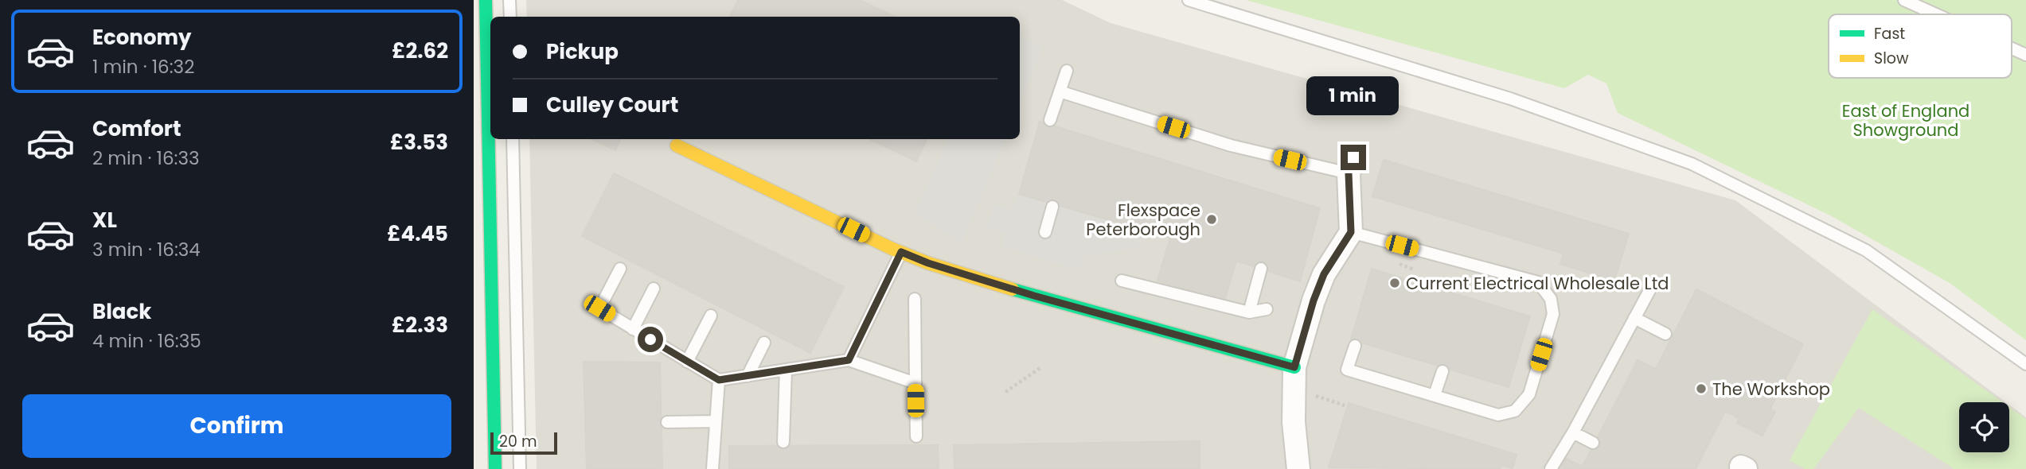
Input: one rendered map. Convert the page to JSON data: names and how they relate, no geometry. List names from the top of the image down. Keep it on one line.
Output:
{"parks":["East of England Showground"],"places":["Flexspace Peterborough","Current Electrical Wholesale Ltd","The Workshop"],"legend":["Fast","Slow"],"scale_bar":"20 m","page":{"list":[{"name":"Economy","note":"1 min · 16:32","value":"£2.62"},{"name":"Comfort","note":"2 min · 16:33","value":"£3.53"},{"name":"XL","note":"3 min · 16:34","value":"£4.45"},{"name":"Black","note":"4 min · 16:35","value":"£2.33"}],"banner":["Pickup","Culley Court"],"bubble":"1 min","buttons":"Confirm","scale":"20 m"}}
